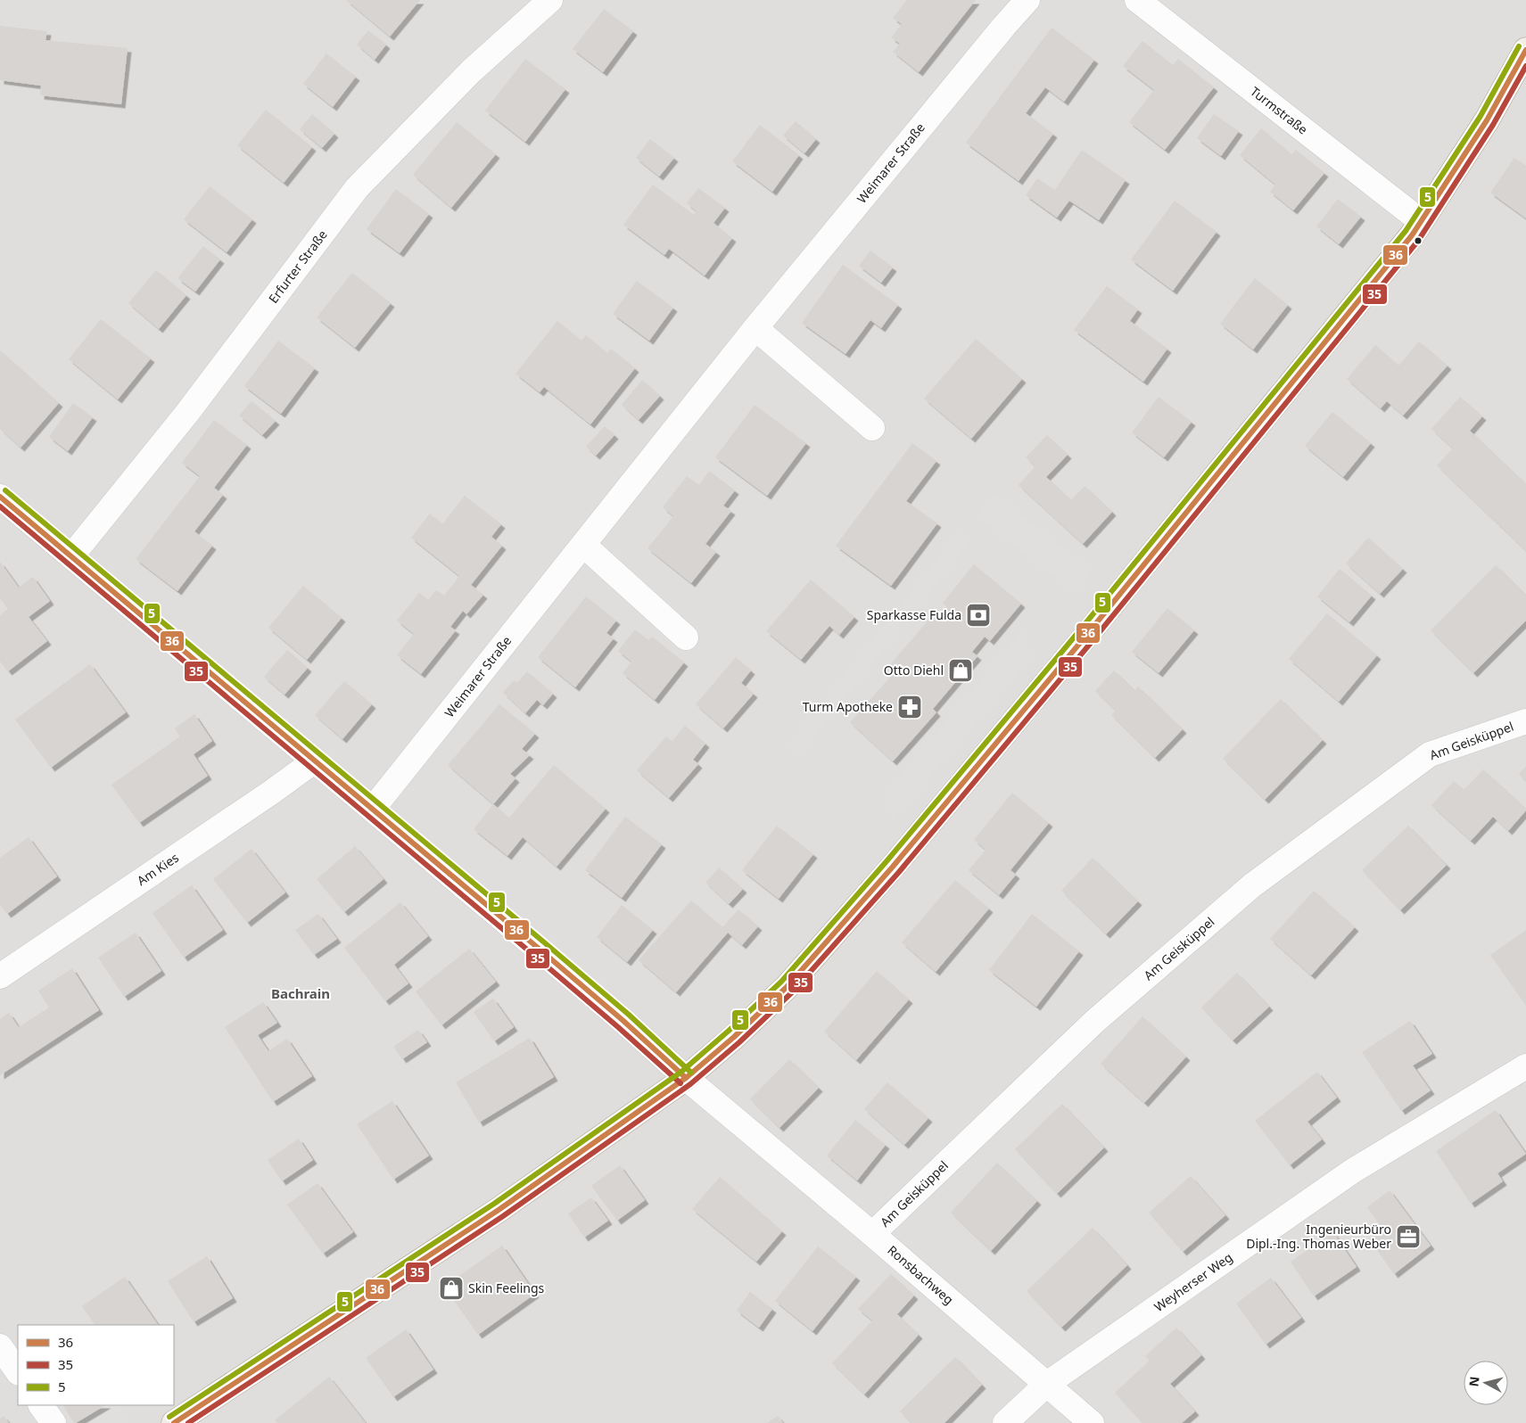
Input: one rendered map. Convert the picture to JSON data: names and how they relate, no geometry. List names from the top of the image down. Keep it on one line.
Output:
{"streets":{"street":["Turmstraße","Weimarer Straße","Erfurter Straße","Am Geisküppel","Am Kies","Ronsbachweg","Weyherser Weg"]},"crossings":[["Weimarer Straße","Ronsbachweg"],["Erfurter Straße","Ronsbachweg"],["Am Geisküppel","Ronsbachweg"],["Am Kies","Ronsbachweg"],["Ronsbachweg","Weyherser Weg"]],"districts":["Bachrain"],"places":{"bank":["Sparkasse Fulda"],"shop":["Otto Diehl","Skin Feelings"],"pharmacy":["Turm Apotheke"],"office":["Ingenieurbüro Dipl.-Ing. Thomas Weber"]},"lines":["transit line 5","transit line 36","transit line 35"],"legend":["36","35","5"],"north":"left"}
